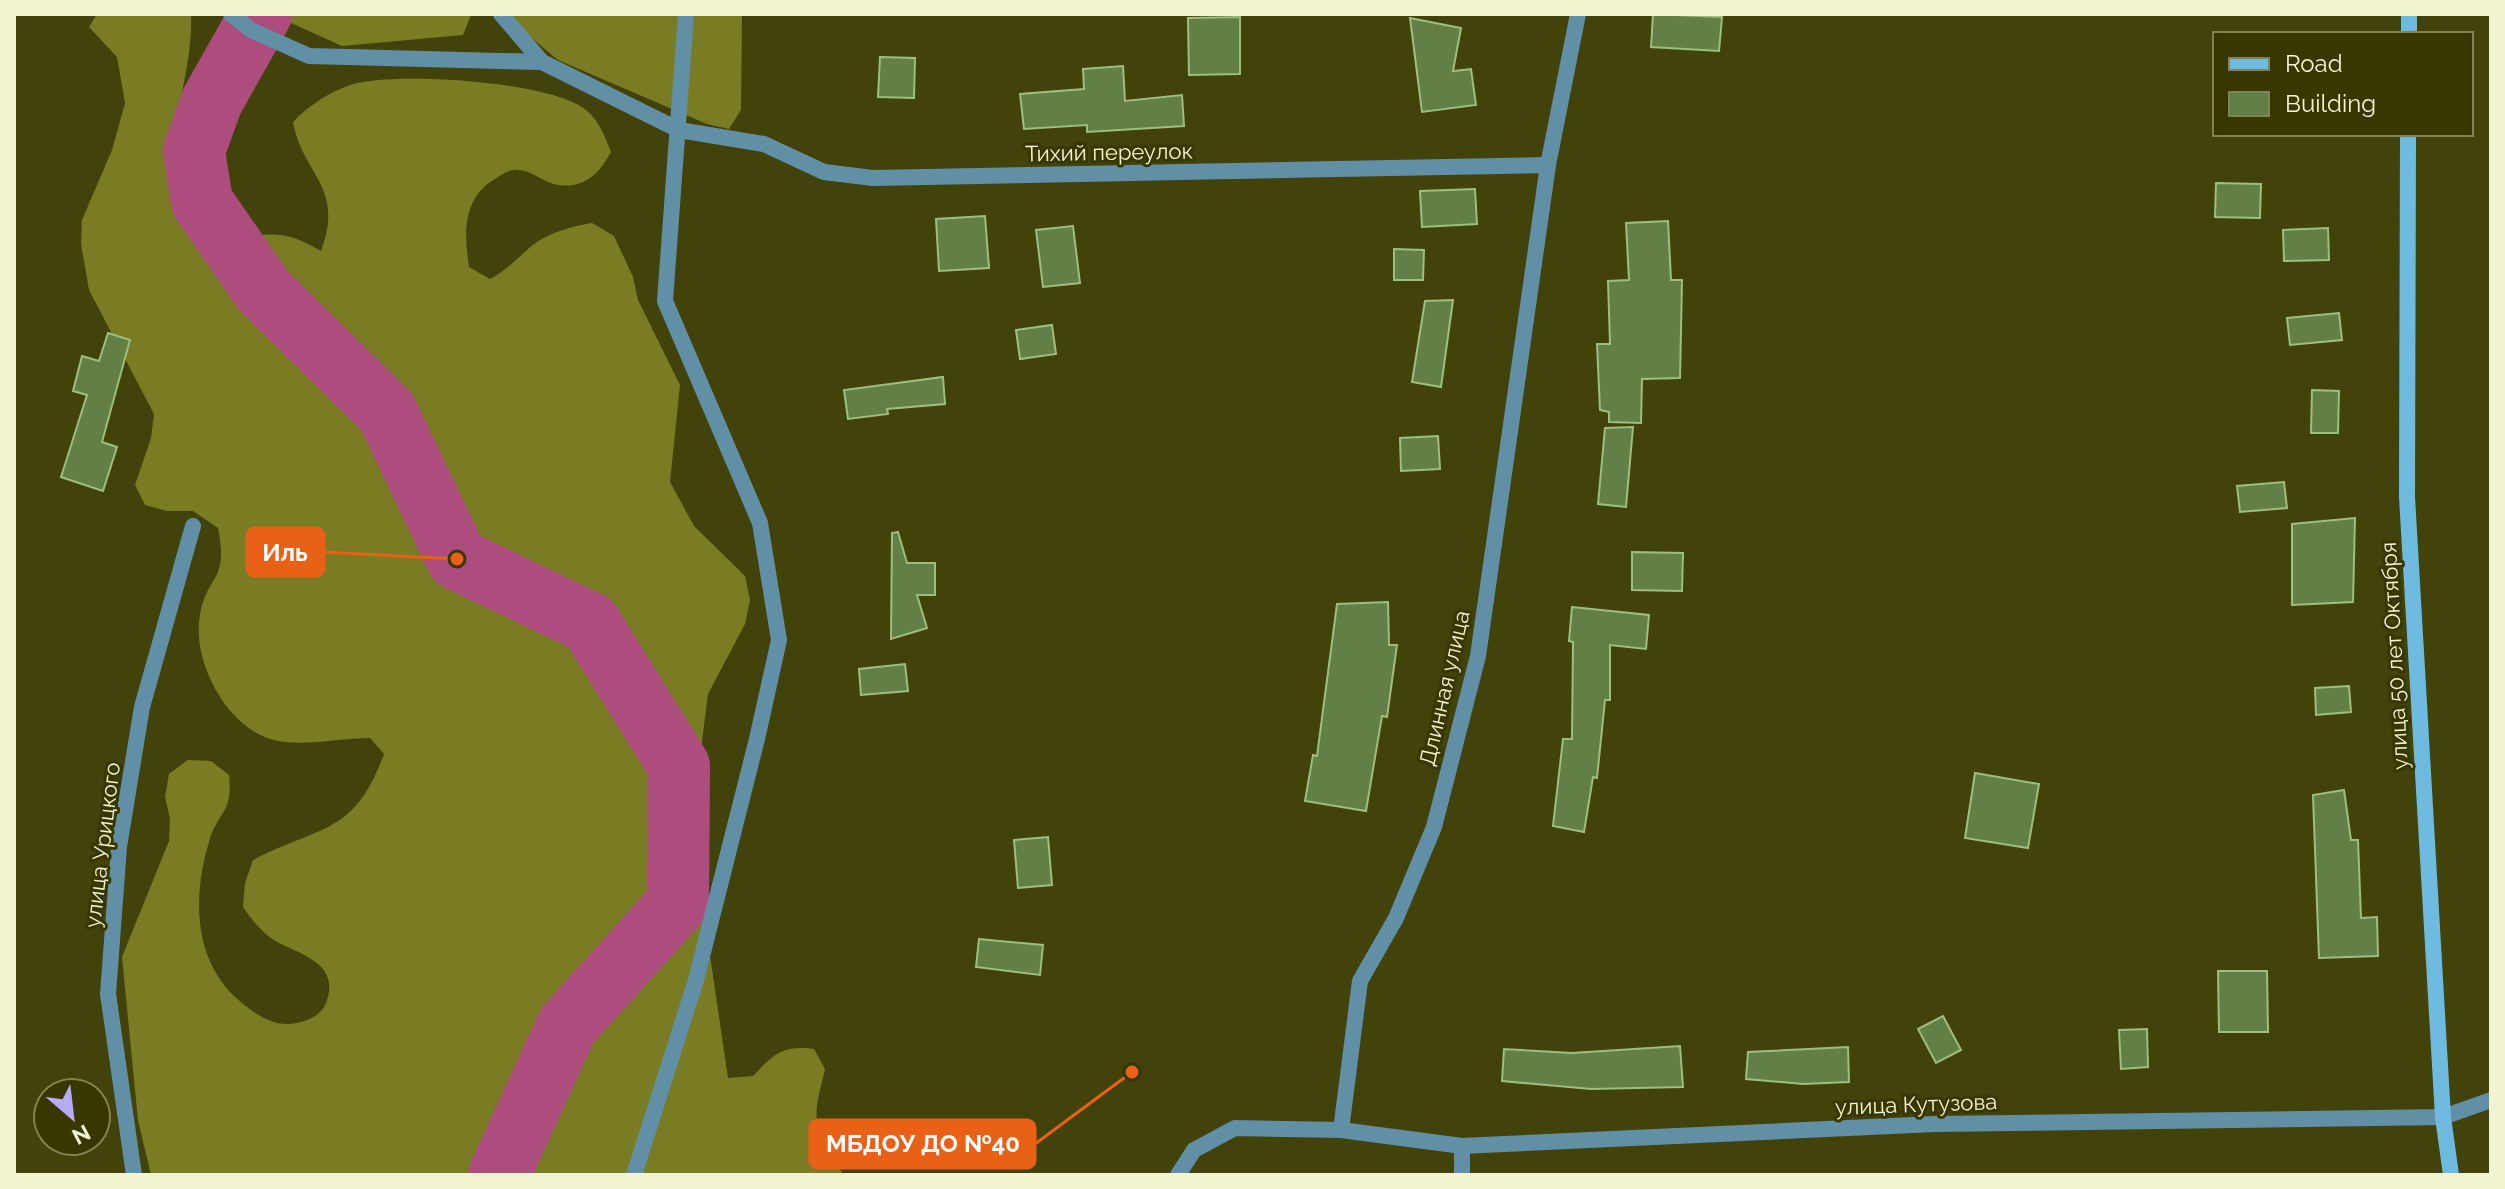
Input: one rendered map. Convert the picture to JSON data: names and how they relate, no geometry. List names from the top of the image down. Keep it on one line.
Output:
{"streets":{"street":["Тихий переулок","улица 50 лет Октября","Длинная улица","улица Урицкого","улица Кутузова"]},"crossings":[["Тихий переулок","Длинная улица"],["улица 50 лет Октября","улица Кутузова"],["Длинная улица","улица Кутузова"]],"places":["Иль","МБДОУ ДО №40"],"legend":["Road","Building"],"north":"bottom right"}
